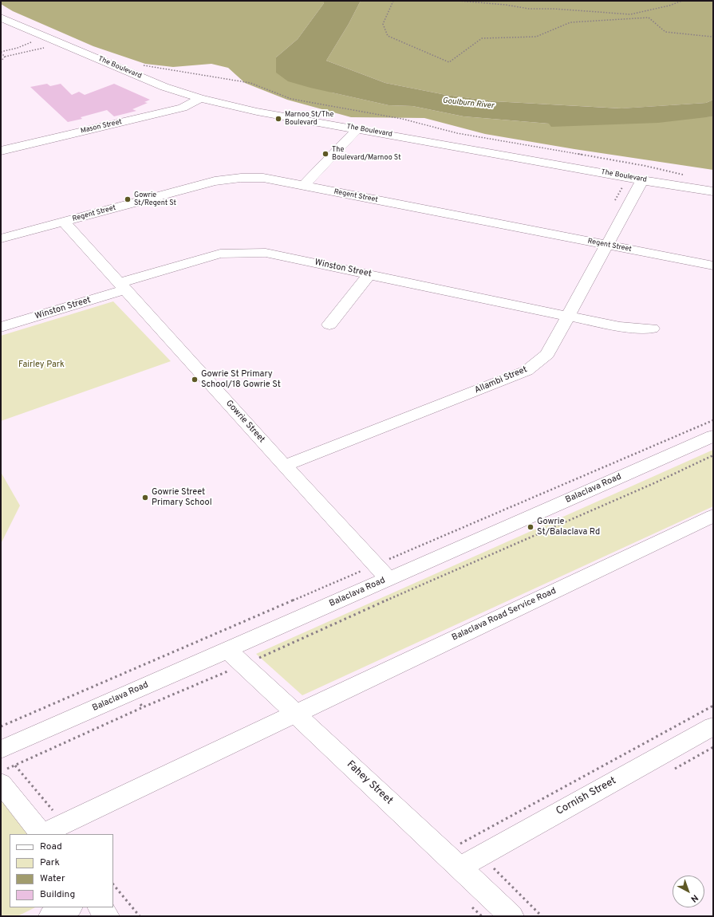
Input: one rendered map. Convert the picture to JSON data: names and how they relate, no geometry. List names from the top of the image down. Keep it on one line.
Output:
{"streets":{"street":["The Boulevard","Mason Street","Regent Street","Winston Street","Allambi Street","Gowrie Street","Balaclava Road","Balaclava Road Service Road","Fahey Street","Cornish Street"]},"crossings":[["The Boulevard","Mason Street"],["The Boulevard","Allambi Street"],["Regent Street","Allambi Street"],["Regent Street","Gowrie Street"],["Winston Street","Allambi Street"],["Winston Street","Gowrie Street"],["Allambi Street","Gowrie Street"],["Gowrie Street","Balaclava Road"],["Balaclava Road","Fahey Street"],["Balaclava Road Service Road","Fahey Street"],["Fahey Street","Cornish Street"]],"water":["Goulburn River"],"parks":["Fairley Park"],"places":["Marnoo St/The Boulevard","The Boulevard/Marnoo St","Gowrie St/Regent St","Gowrie St Primary School/18 Gowrie St","Gowrie Street Primary School","Gowrie St/Balaclava Rd"],"legend":["Road","Park","Water","Building"],"north":"bottom right"}
